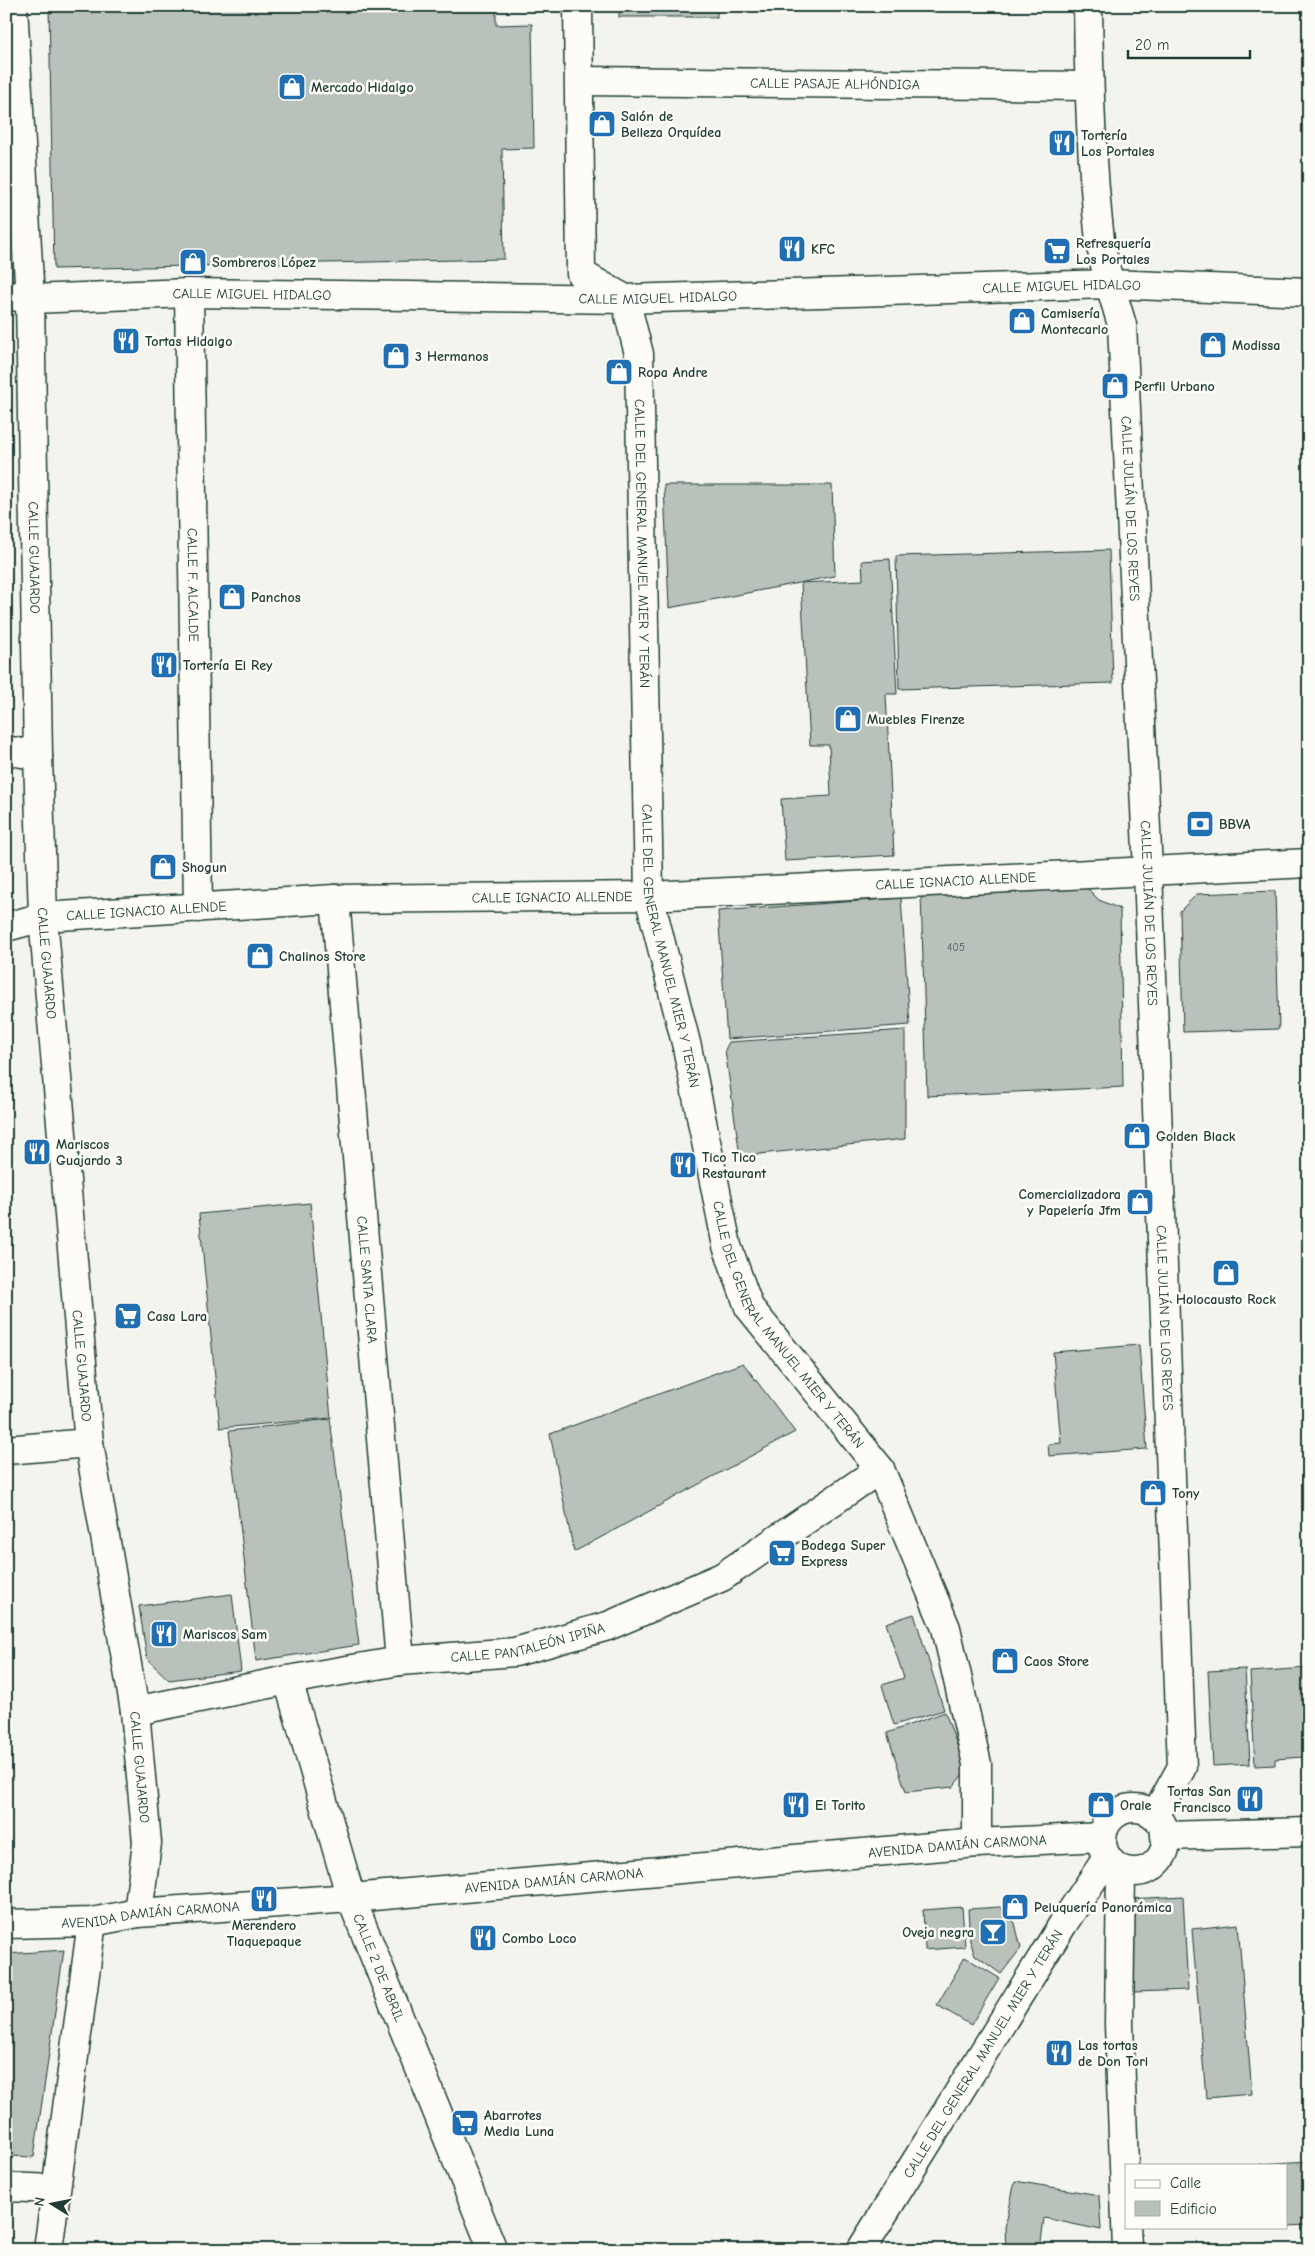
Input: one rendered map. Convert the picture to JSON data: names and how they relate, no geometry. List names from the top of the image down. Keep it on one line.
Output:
{"streets":{"street":["CALLE PASAJE ALHÓNDIGA","CALLE MIGUEL HIDALGO","CALLE JULIÁN DE LOS REYES","CALLE DEL GENERAL MANUEL MIER Y TERÁN","CALLE GUAJARDO","CALLE F. ALCALDE","CALLE IGNACIO ALLENDE","CALLE SANTA CLARA","CALLE PANTALEÓN IPIÑA","AVENIDA DAMIÁN CARMONA","CALLE 2 DE ABRIL"]},"crossings":[["CALLE PASAJE ALHÓNDIGA","CALLE JULIÁN DE LOS REYES"],["CALLE MIGUEL HIDALGO","CALLE JULIÁN DE LOS REYES"],["CALLE MIGUEL HIDALGO","CALLE DEL GENERAL MANUEL MIER Y TERÁN"],["CALLE MIGUEL HIDALGO","CALLE GUAJARDO"],["CALLE MIGUEL HIDALGO","CALLE F. ALCALDE"],["CALLE JULIÁN DE LOS REYES","CALLE DEL GENERAL MANUEL MIER Y TERÁN"],["CALLE JULIÁN DE LOS REYES","CALLE IGNACIO ALLENDE"],["CALLE JULIÁN DE LOS REYES","AVENIDA DAMIÁN CARMONA"],["CALLE DEL GENERAL MANUEL MIER Y TERÁN","CALLE IGNACIO ALLENDE"],["CALLE DEL GENERAL MANUEL MIER Y TERÁN","CALLE PANTALEÓN IPIÑA"],["CALLE DEL GENERAL MANUEL MIER Y TERÁN","AVENIDA DAMIÁN CARMONA"],["CALLE GUAJARDO","CALLE IGNACIO ALLENDE"],["CALLE GUAJARDO","CALLE PANTALEÓN IPIÑA"],["CALLE GUAJARDO","AVENIDA DAMIÁN CARMONA"],["CALLE F. ALCALDE","CALLE IGNACIO ALLENDE"],["CALLE IGNACIO ALLENDE","CALLE SANTA CLARA"],["CALLE SANTA CLARA","CALLE PANTALEÓN IPIÑA"],["CALLE PANTALEÓN IPIÑA","CALLE 2 DE ABRIL"],["AVENIDA DAMIÁN CARMONA","CALLE 2 DE ABRIL"]],"places":{"shop":["Mercado Hidalgo","Salón de Belleza Orquídea","Sombreros López","Camisería Montecarlo","Modissa","3 Hermanos","Ropa Andre","Perfil Urbano","Panchos","Muebles Firenze","Shogun","Chalinos Store","Golden Black","Comercializadora y Papelería Jfm","Holocausto Rock","Tony","Caos Store","Orale","Peluquería Panorámica"],"restaurant":["Tortería Los Portales","KFC","Tortas Hidalgo","Tortería El Rey","Mariscos Guajardo 3","Tico Tico Restaurant","Mariscos Sam","Tortas San Francisco","El Torito","Merendero Tlaquepaque","Combo Loco","Las tortas de Don Tori"],"supermarket":["Refresquería Los Portales","Casa Lara","Bodega Super Express","Abarrotes Media Luna"],"bank":["BBVA"],"bar":["Oveja negra"]},"house_numbers":["405"],"legend":["Calle","Edificio"],"scale_bar":"20 m","north":"left"}
